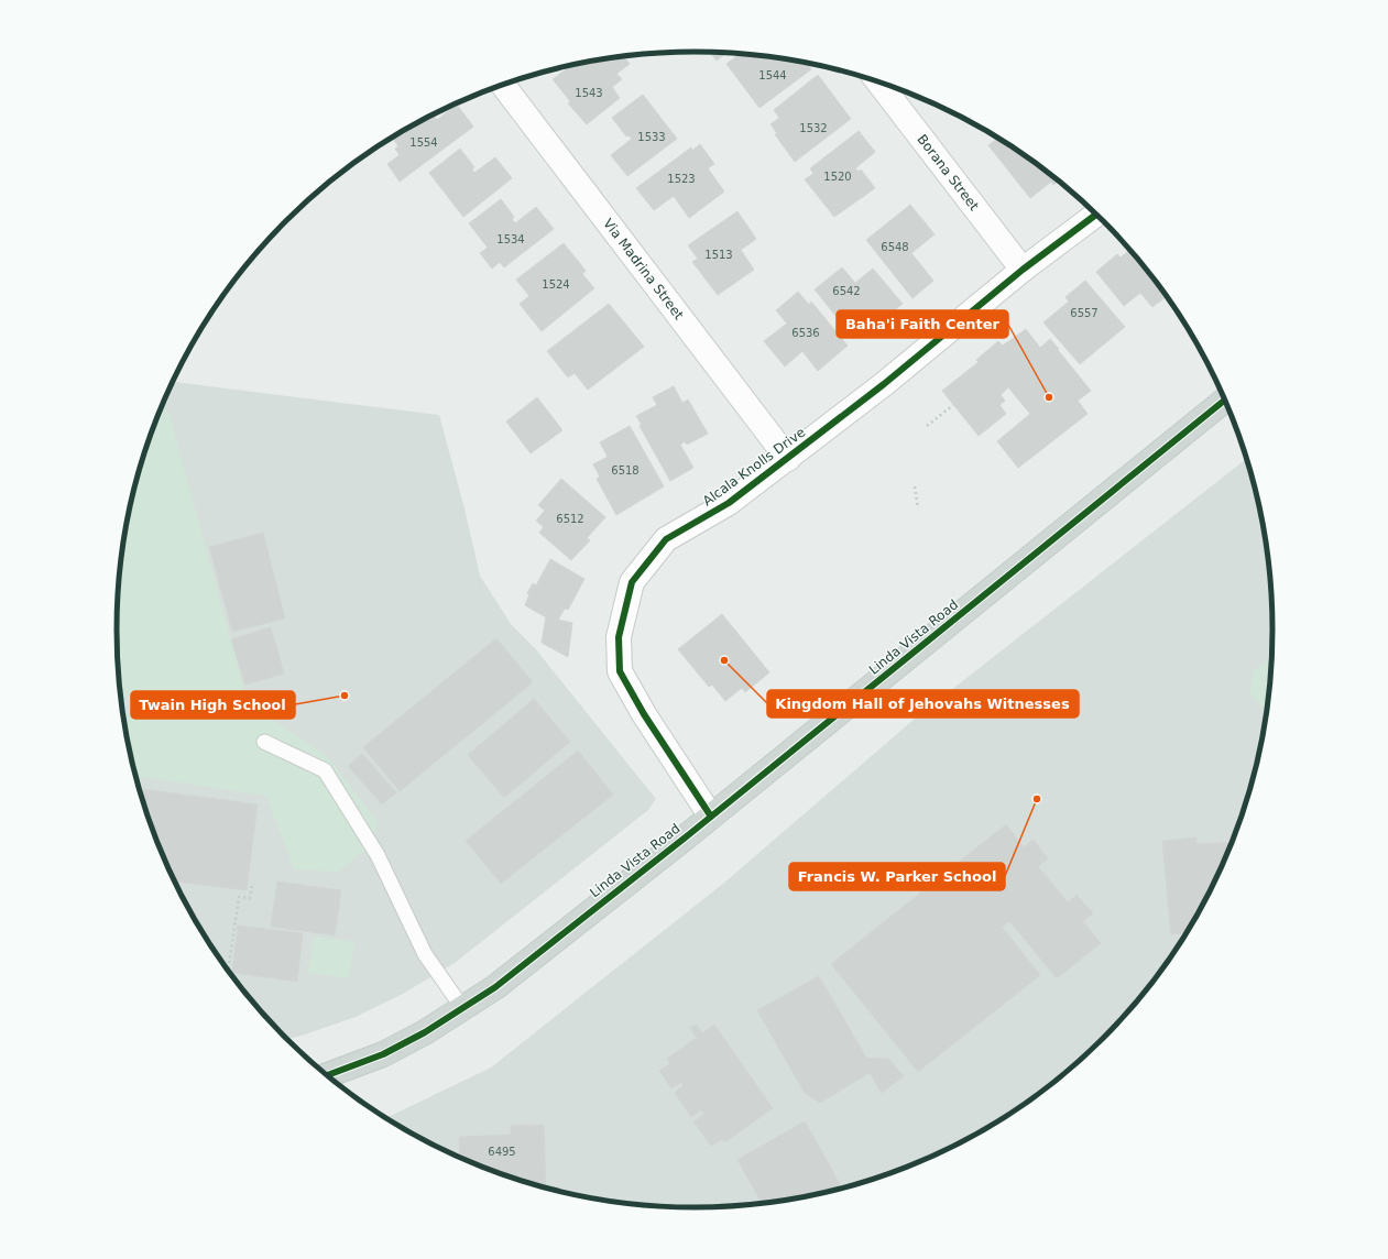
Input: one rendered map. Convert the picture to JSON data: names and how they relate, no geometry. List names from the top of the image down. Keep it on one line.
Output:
{"streets":{"main road":["Linda Vista Road"],"street":["Borana Street","Via Madrina Street","Alcala Knolls Drive"]},"crossings":[["Borana Street","Alcala Knolls Drive"],["Via Madrina Street","Alcala Knolls Drive"],["Alcala Knolls Drive","Linda Vista Road"]],"places":["Baha'i Faith Center","Kingdom Hall of Jehovahs Witnesses","Twain High School","Francis W. Parker School"],"house_numbers":["1544","1543","1532","1533","1554","1520","1523","1534","6548","1513","1524","6542","6557","6536","6518","6512","6495"]}
